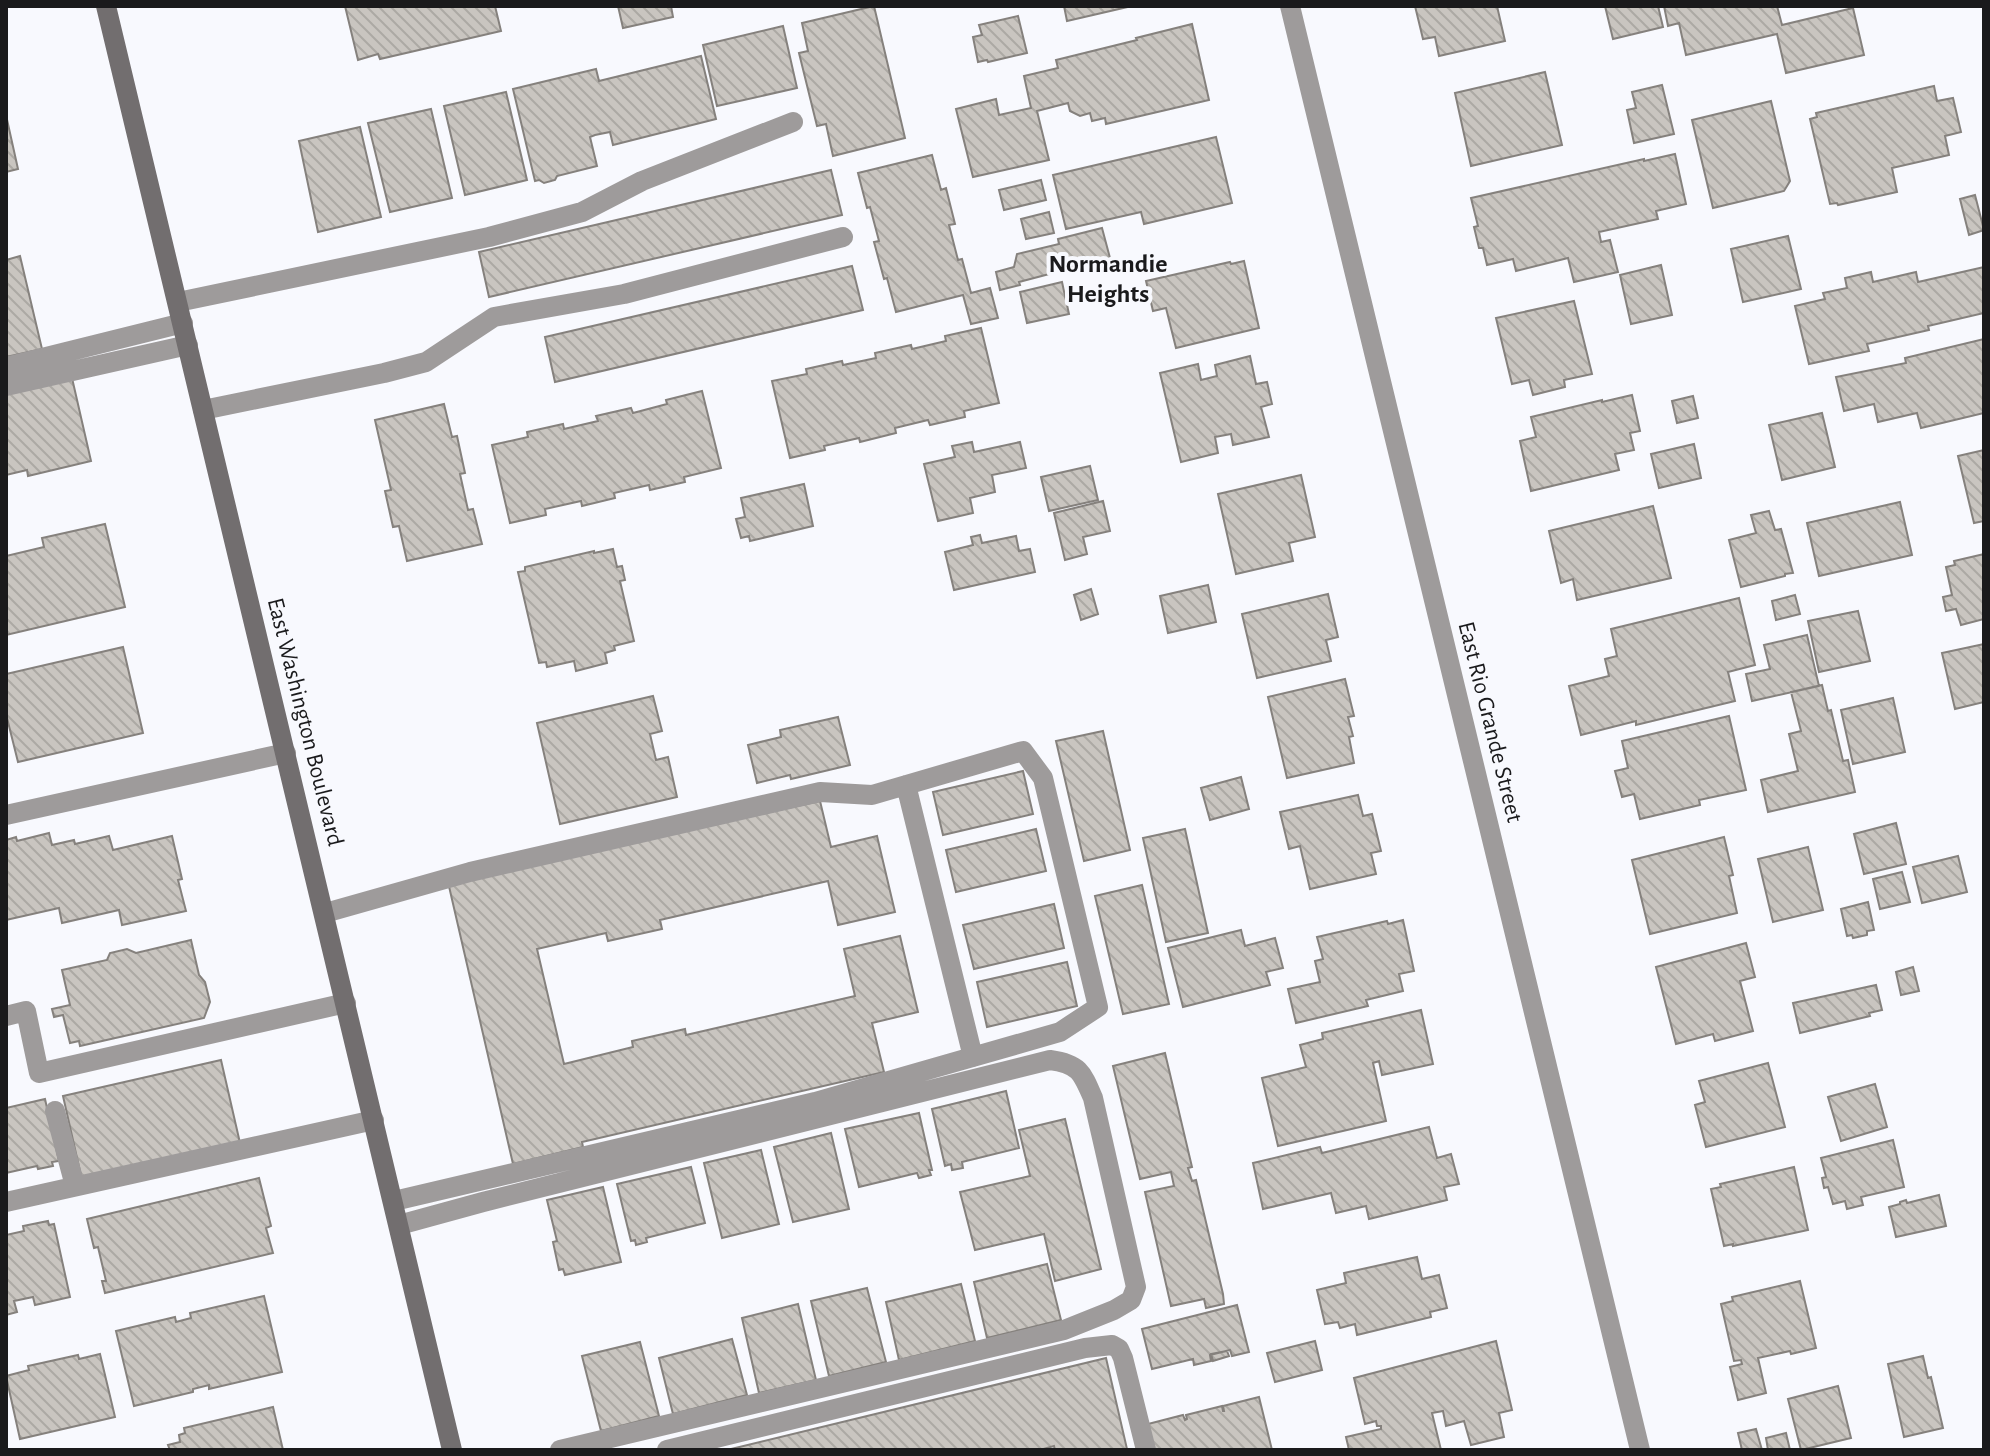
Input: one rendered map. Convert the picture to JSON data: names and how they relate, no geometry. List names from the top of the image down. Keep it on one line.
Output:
{"streets":{"main road":["East Washington Boulevard"],"street":["East Rio Grande Street"]},"districts":["Normandie Heights"]}
